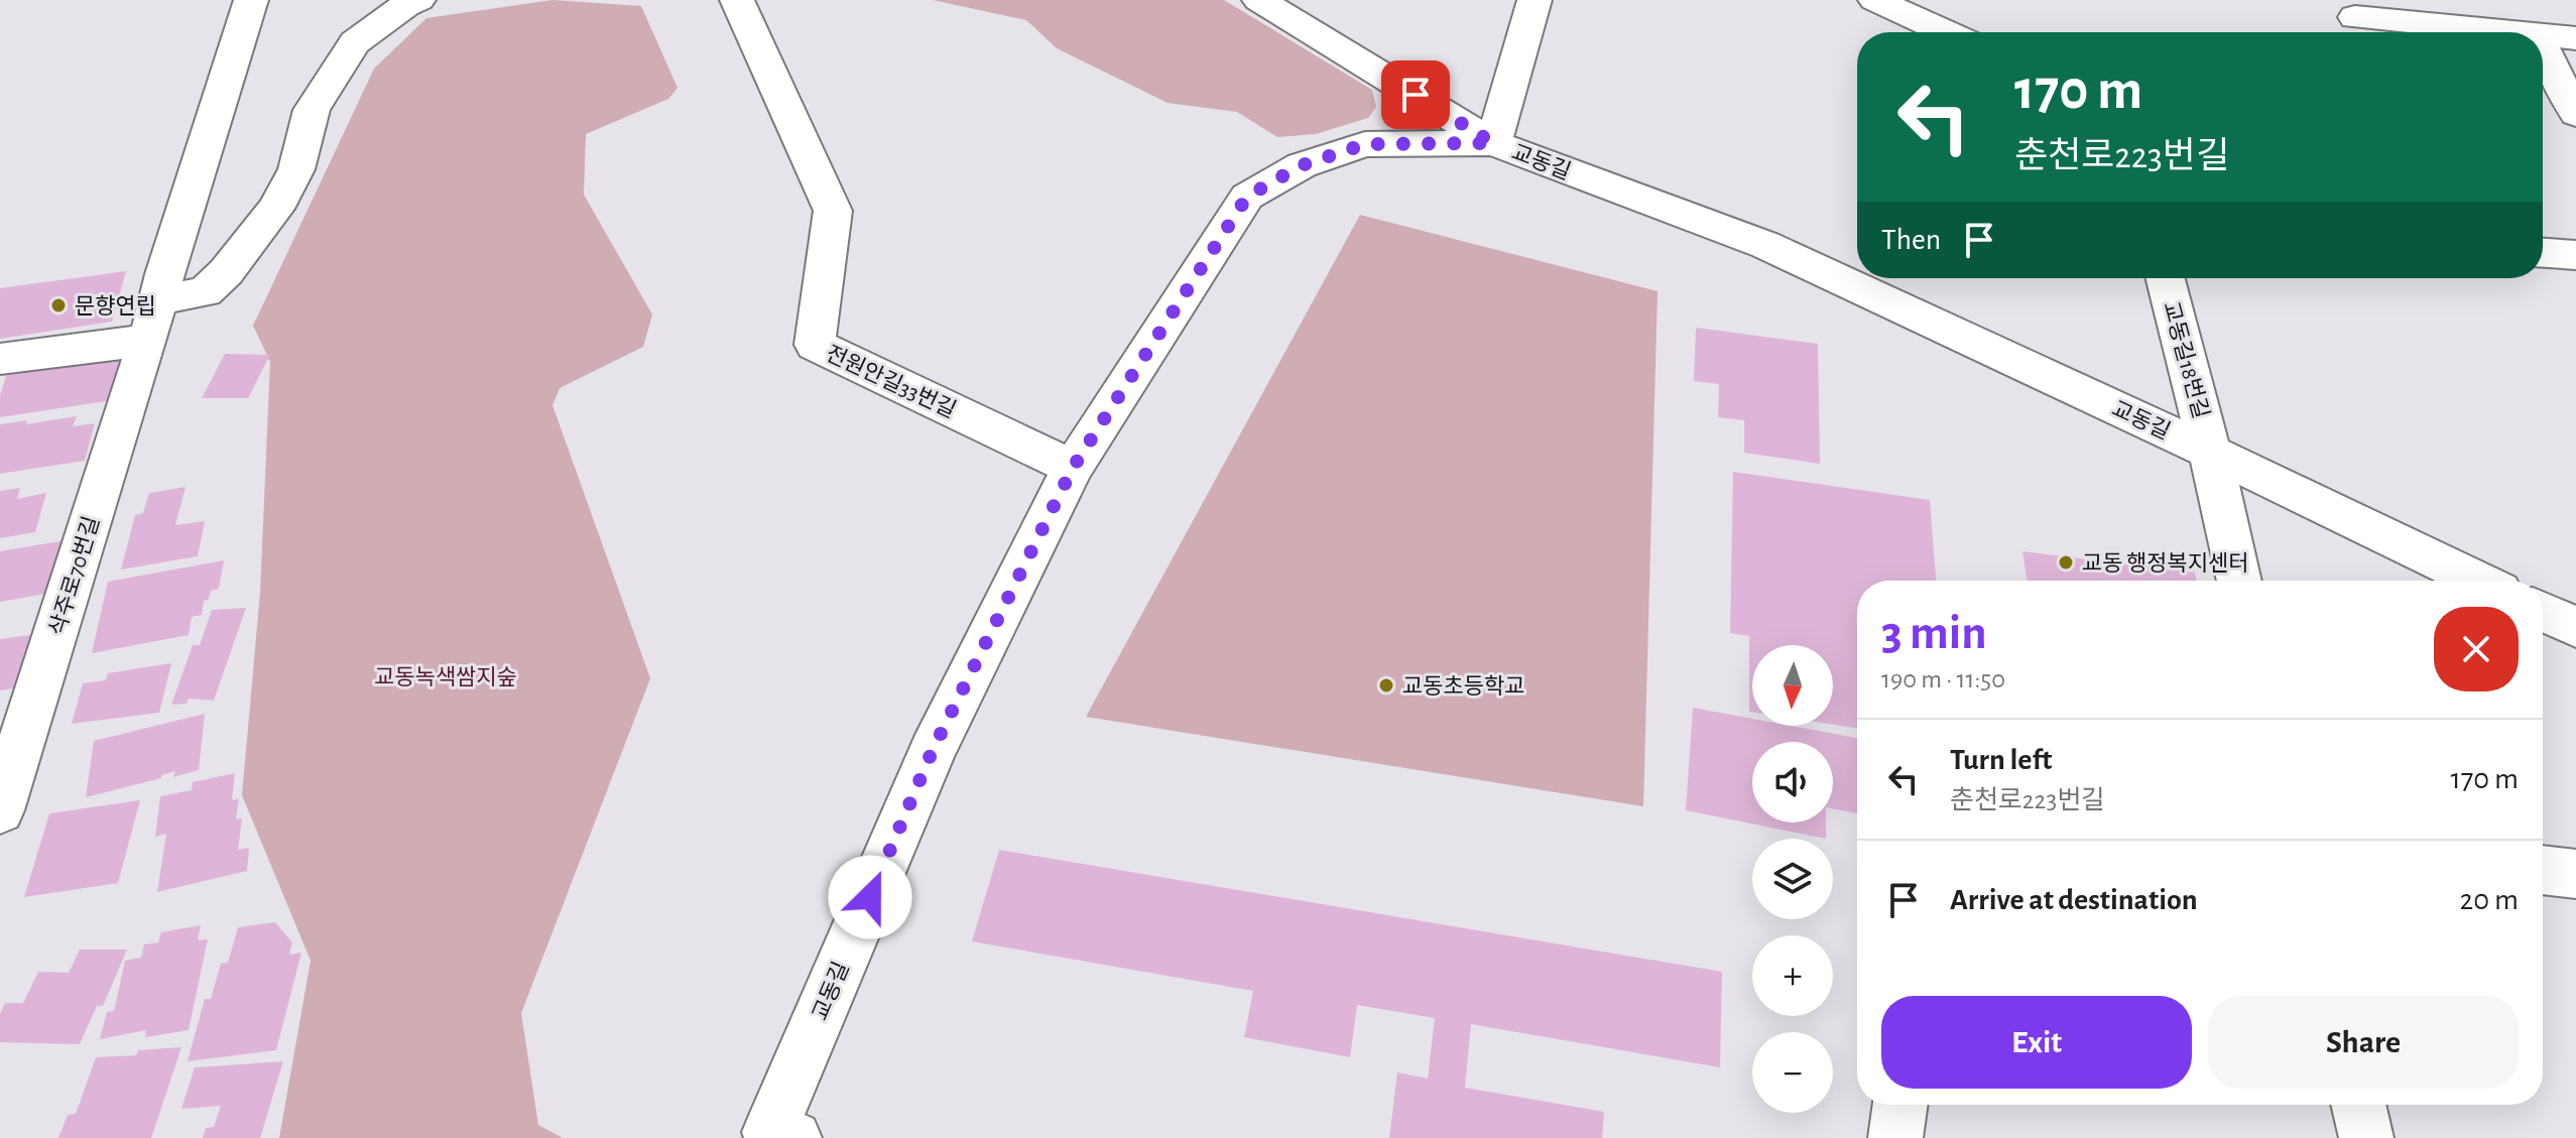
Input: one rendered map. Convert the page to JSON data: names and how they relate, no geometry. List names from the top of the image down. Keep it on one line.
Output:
{"streets":{"street":["교동길","교동길18번길","전원안길33번길","삭주로70번길"]},"crossings":[["교동길","교동길18번길"],["교동길","전원안길33번길"]],"parks":["교동녹색쌈지숲"],"places":["문향연립","교동 행정복지센터","교동초등학교"],"north":"bottom","page":{"turn":["170 m","춘천로223번길"],"then":"Then","heading":["3 min","190 m · 11:50"],"map_buttons":["+","−"],"list":[{"name":"Turn left","note":"춘천로223번길","value":"170 m"},{"name":"Arrive at destination","value":"20 m"}],"buttons":["Exit","Share"]}}
